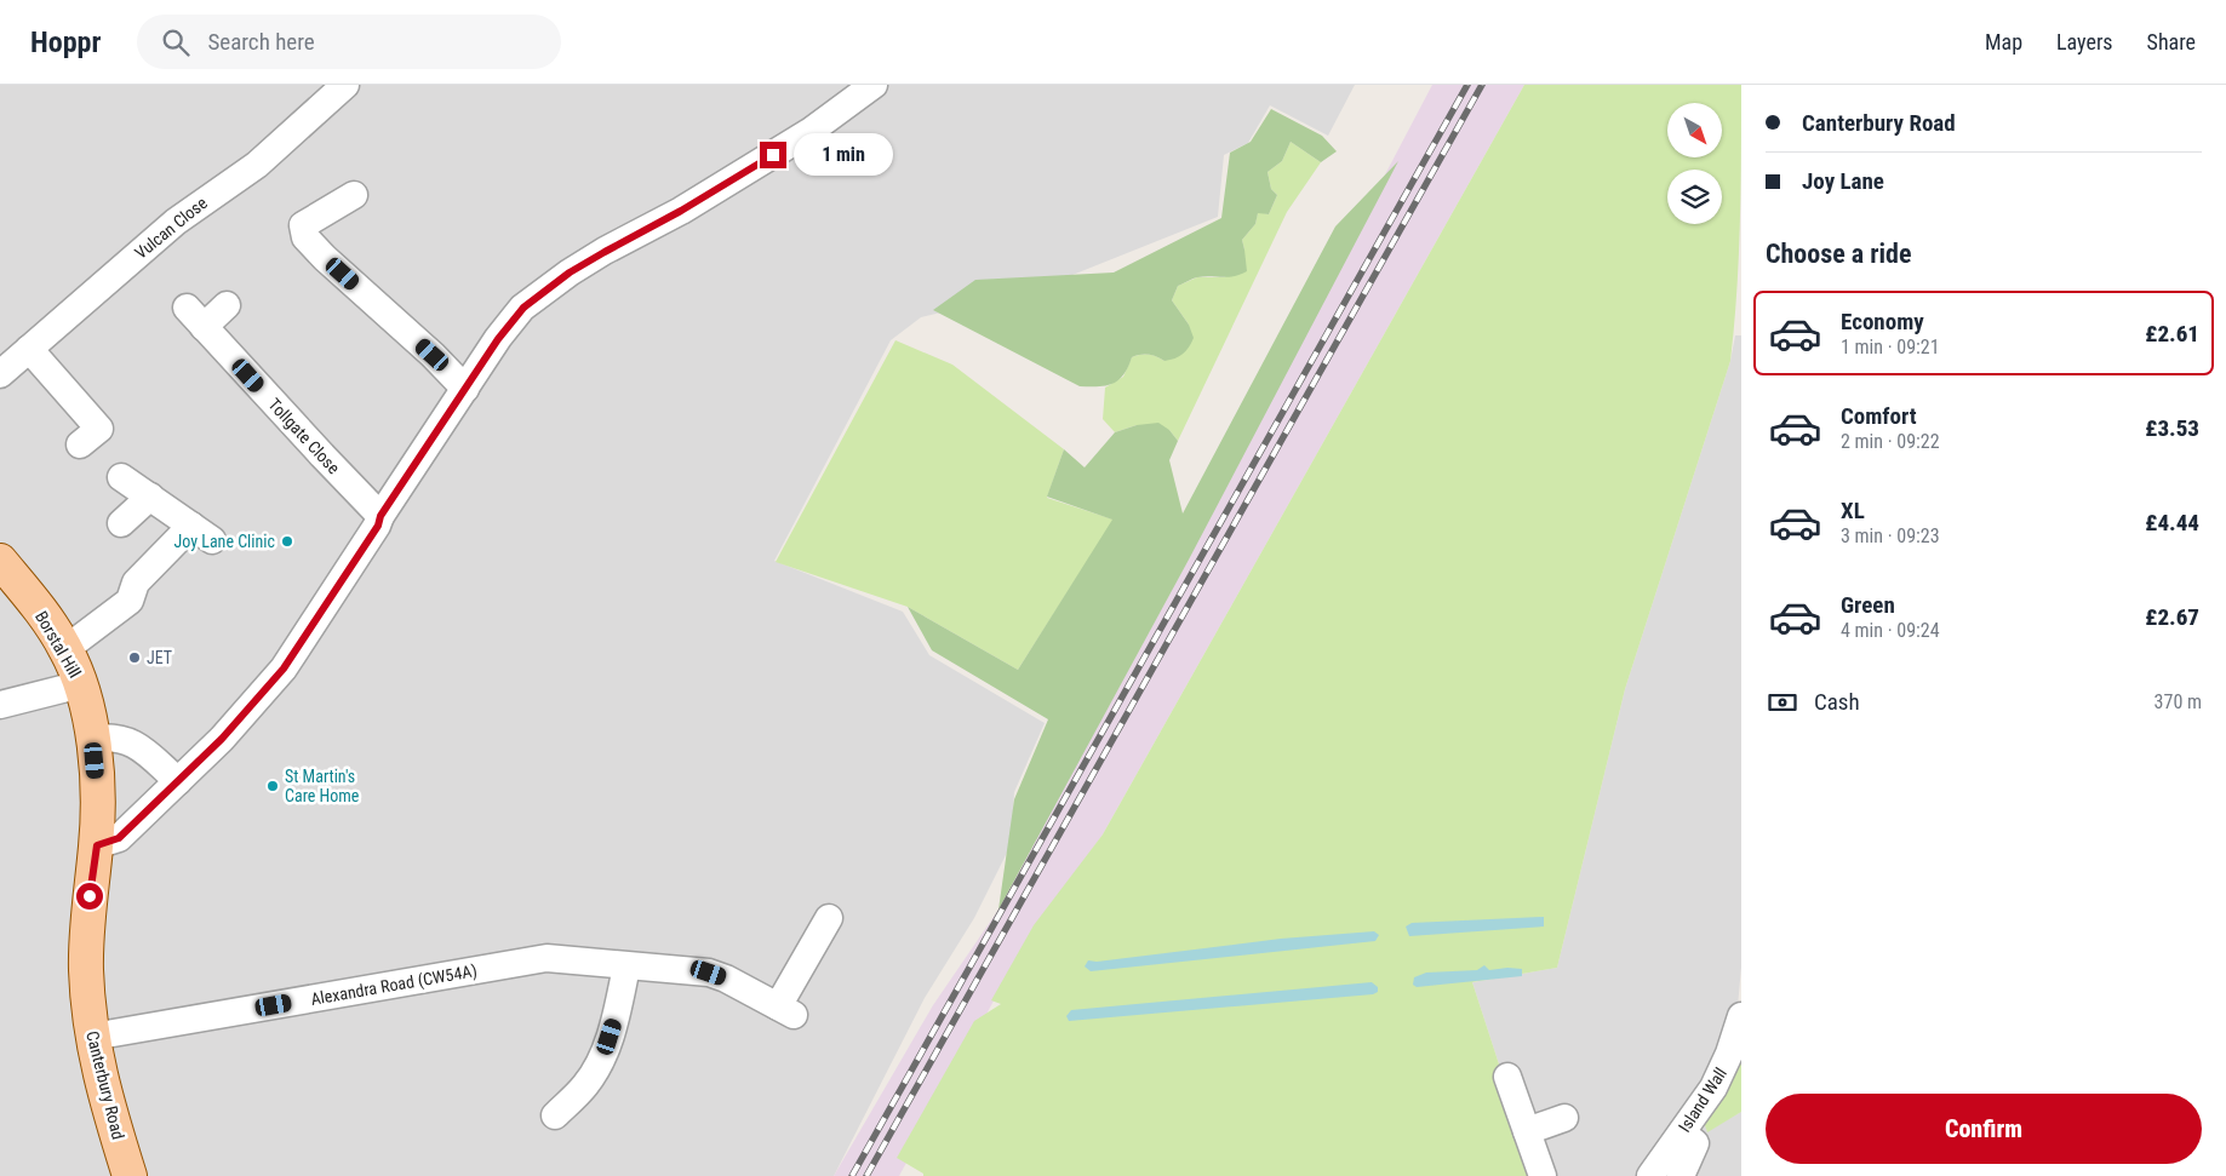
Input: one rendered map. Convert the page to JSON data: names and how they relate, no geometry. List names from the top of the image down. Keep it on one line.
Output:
{"streets":{"main road":["Borstal Hill","Canterbury Road"],"street":["Vulcan Close","Tollgate Close","Alexandra Road (CW54A)","Island Wall"]},"crossings":[["Borstal Hill","Canterbury Road"],["Alexandra Road (CW54A)","Canterbury Road"]],"places":["Joy Lane Clinic","JET","St Martin's Care Home"],"north":"bottom right","page":{"header":"Hoppr","search":"Search here","nav":["Map","Layers","Share"],"banner":["Canterbury Road","Joy Lane"],"bubble":"1 min","heading":"Choose a ride","list":[{"name":"Economy","note":"1 min · 09:21","value":"£2.61"},{"name":"Comfort","note":"2 min · 09:22","value":"£3.53"},{"name":"XL","note":"3 min · 09:23","value":"£4.44"},{"name":"Green","note":"4 min · 09:24","value":"£2.67"}],"pay":["Cash","370 m"],"buttons":"Confirm"}}
